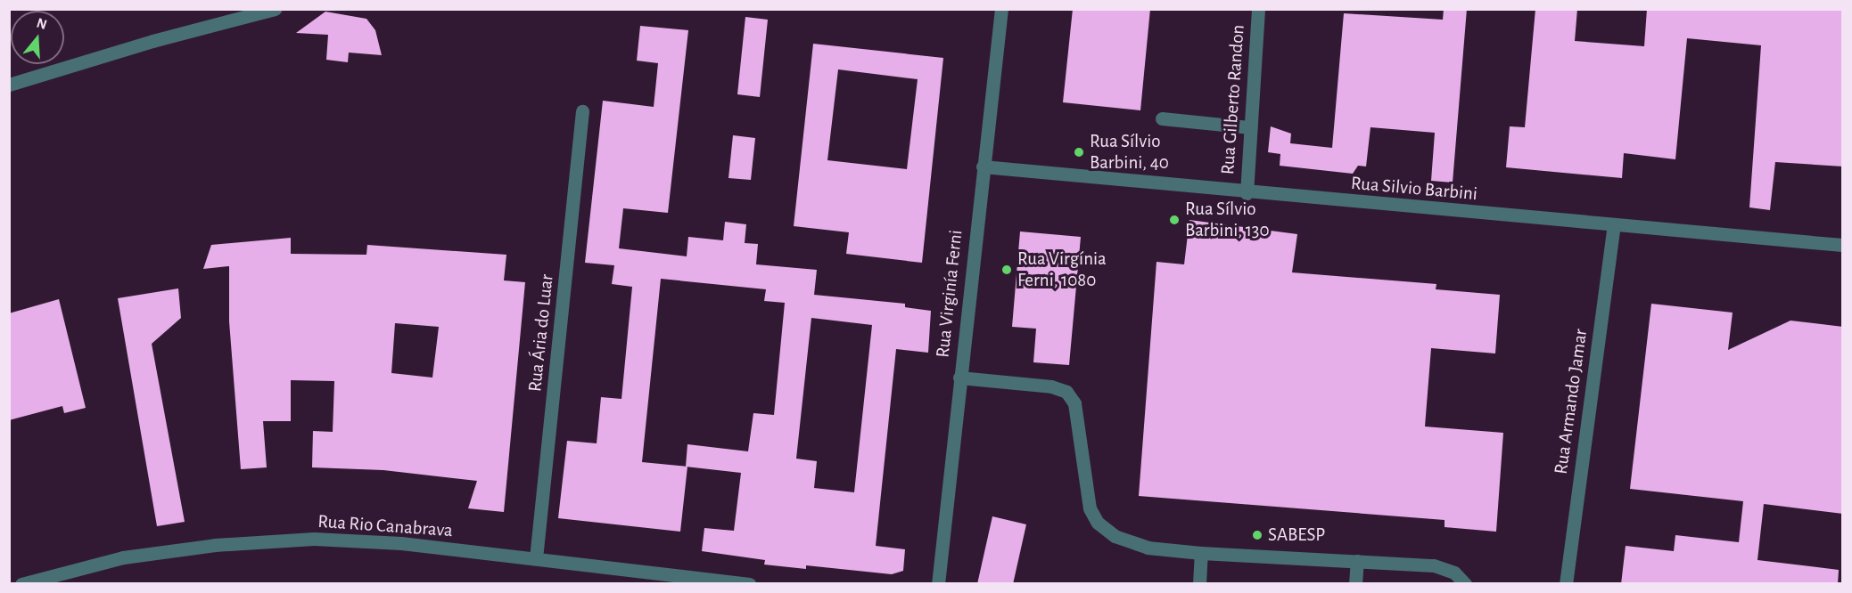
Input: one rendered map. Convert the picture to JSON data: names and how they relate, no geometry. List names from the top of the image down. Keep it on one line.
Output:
{"streets":{"street":["Rua Gilberto Randon","Rua Silvio Barbini","Rua Virginía Ferni","Rua Ária do Luar","Rua Armando Jamar","Rua Rio Canabrava"]},"crossings":[["Rua Gilberto Randon","Rua Silvio Barbini"],["Rua Silvio Barbini","Rua Virginía Ferni"],["Rua Silvio Barbini","Rua Armando Jamar"],["Rua Ária do Luar","Rua Rio Canabrava"]],"places":["Rua Sílvio Barbini, 40","Rua Sílvio Barbini, 130","Rua Virgínia Ferni, 1080","SABESP"],"north":"top"}
